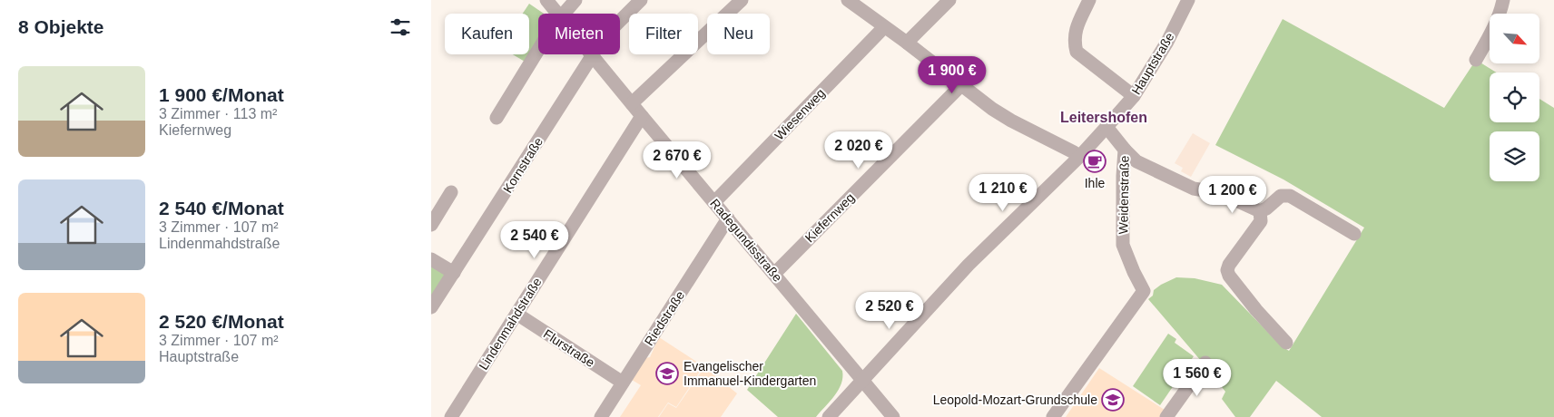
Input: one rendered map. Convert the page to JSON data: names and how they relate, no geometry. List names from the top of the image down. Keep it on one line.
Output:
{"streets":{"street":["Hauptstraße","Wiesenweg","Kornstraße","Weidenstraße","Kiefernweg","Radegundisstraße","Riedstraße","Lindenmahdstraße","Flurstraße"]},"crossings":[["Hauptstraße","Weidenstraße"],["Hauptstraße","Radegundisstraße"],["Wiesenweg","Radegundisstraße"],["Kornstraße","Radegundisstraße"],["Kiefernweg","Radegundisstraße"],["Radegundisstraße","Riedstraße"],["Radegundisstraße","Lindenmahdstraße"],["Riedstraße","Flurstraße"],["Lindenmahdstraße","Flurstraße"]],"districts":["Leitershofen"],"places":{"cafe":["Ihle"],"school or university":["Evangelischer Immanuel-Kindergarten","Leopold-Mozart-Grundschule"]},"north":"bottom right","page":{"heading":"8 Objekte","chip":["Kaufen","Mieten","Filter","Neu"],"list":[{"name":"1 900 €/Monat","note":"3 Zimmer · 113 m² · Kiefernweg"},{"name":"2 540 €/Monat","note":"3 Zimmer · 107 m² · Lindenmahdstraße"},{"name":"2 520 €/Monat","note":"3 Zimmer · 107 m² · Hauptstraße"}],"price":["1 900 €","2 020 €","2 670 €","1 210 €","1 200 €","2 540 €","2 520 €","1 560 €"]}}
